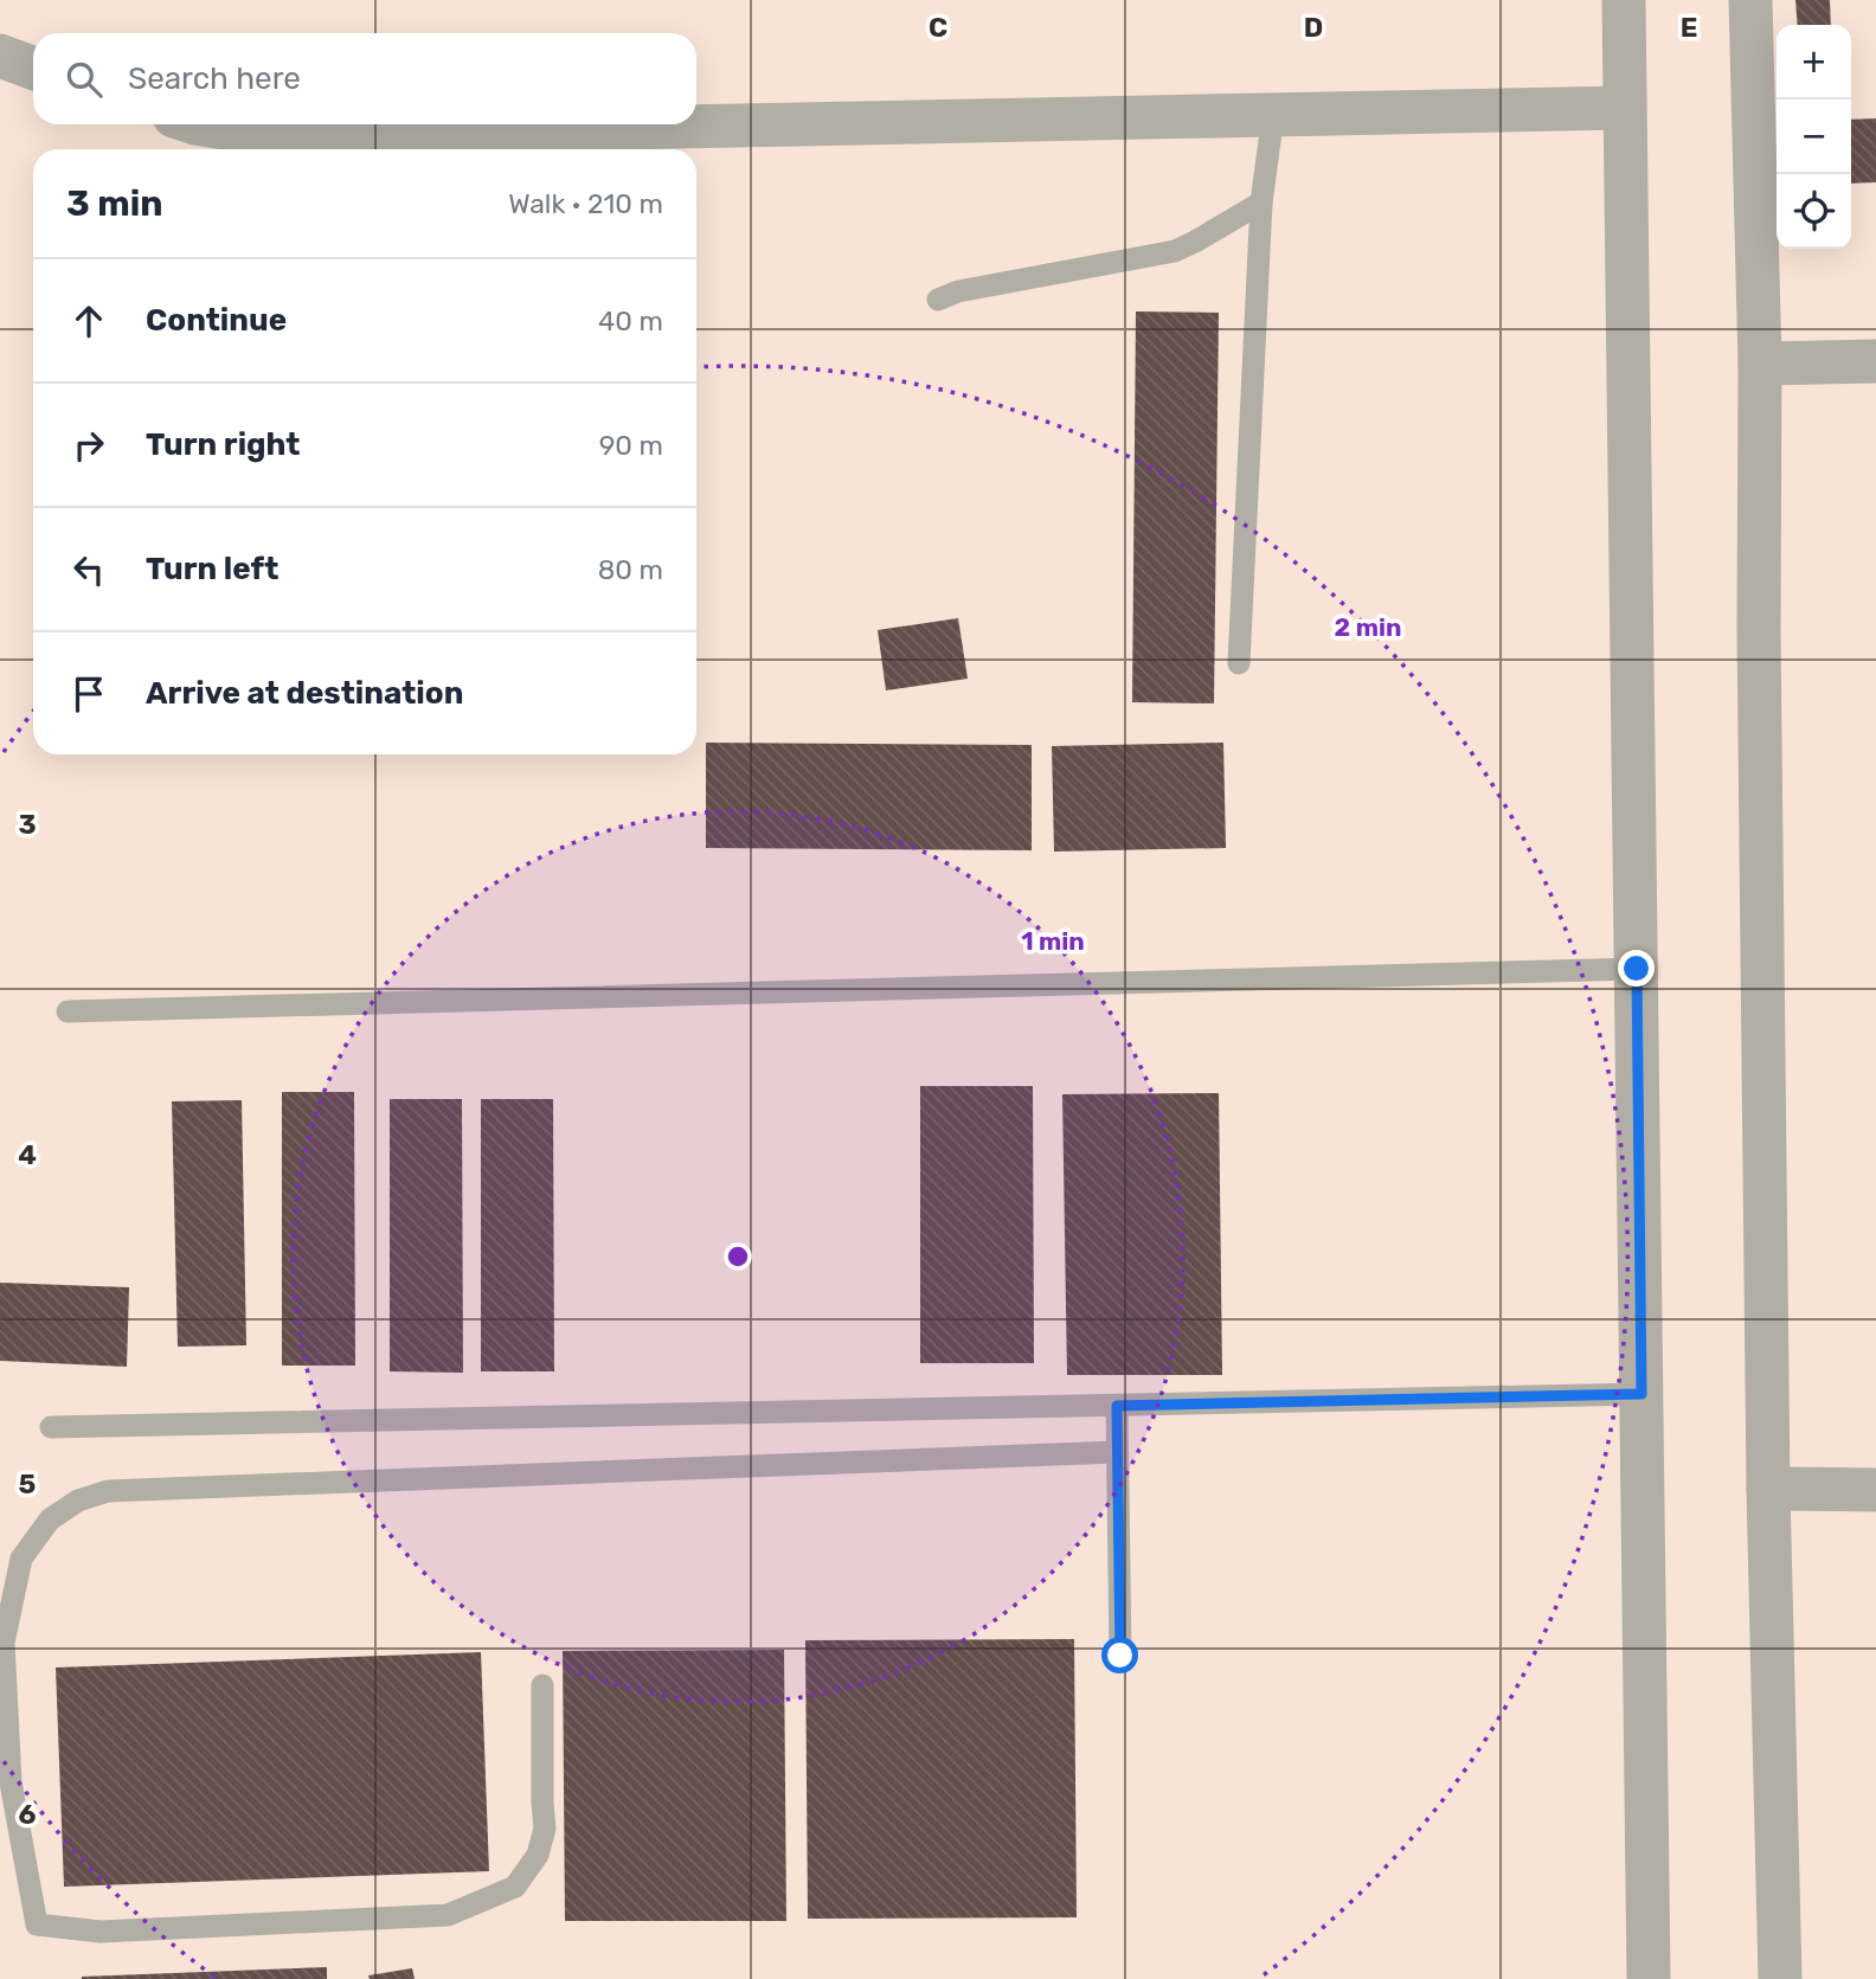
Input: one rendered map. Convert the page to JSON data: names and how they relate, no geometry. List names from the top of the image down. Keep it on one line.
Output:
{"page":{"map_buttons":["+","−"],"search":"Search here","heading":["3 min","Walk · 210 m"],"list":[["Continue","40 m"],["Turn right","90 m"],["Turn left","80 m"],"Arrive at destination"]},"grid":{"columns":["C","D","E"],"rows":["3","4","5","6"]},"rings":["2 min","1 min"]}
